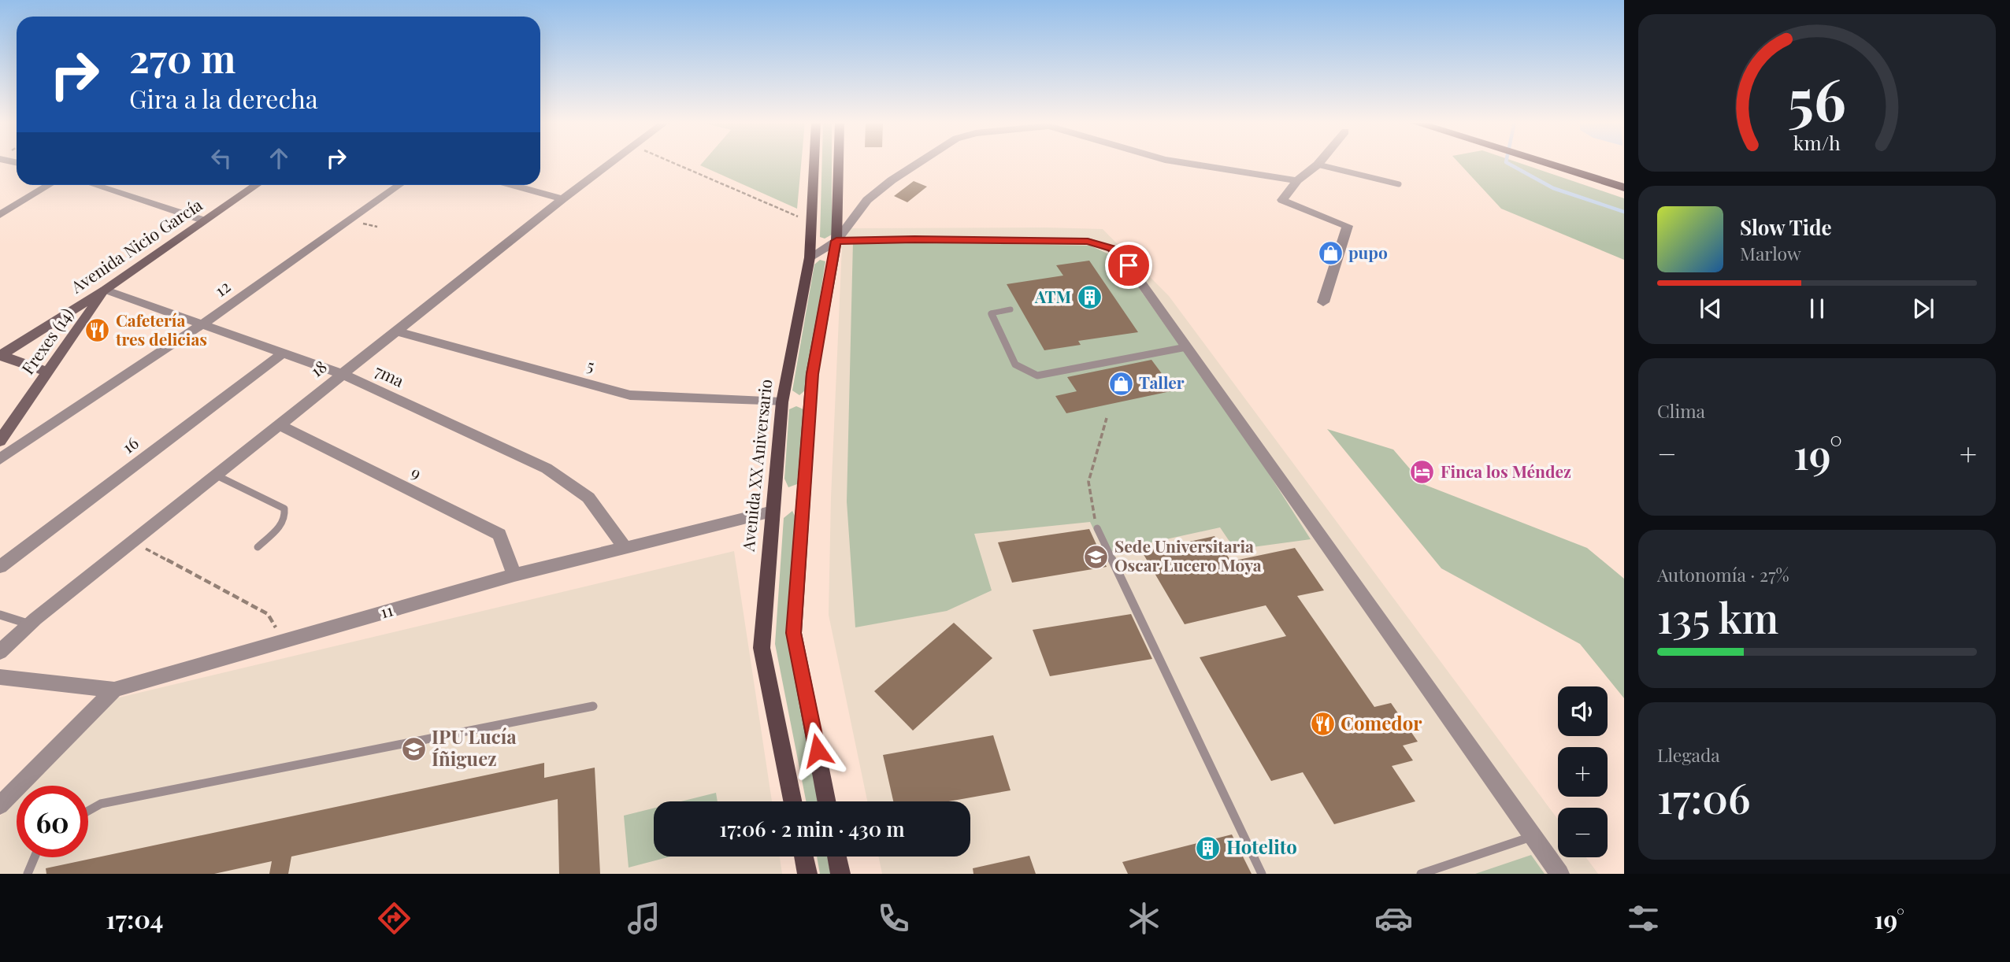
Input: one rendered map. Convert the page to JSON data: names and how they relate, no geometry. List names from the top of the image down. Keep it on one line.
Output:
{"streets":{"main road":["Avenida Nicio García","Frexes (14)","Avenida XX Aniversario"],"street":["12","5","18","7ma","16","9","11"]},"crossings":[["Avenida Nicio García","Frexes (14)"],["Avenida Nicio García","7ma"],["12","7ma"],["Frexes (14)","7ma"],["5","18"],["5","Avenida XX Aniversario"],["18","7ma"],["18","9"],["7ma","16"],["7ma","11"],["Avenida XX Aniversario","11"],["9","11"]],"places":{"shop":["pupo","Taller"],"building":["ATM","Hotelito"],"restaurant":["Cafetería tres delicias","Comedor"],"hotel":["Finca los Méndez"],"school or university":["Sede Universitaria Oscar Lucero Moya","IPU Lucía Íñiguez"]},"page":{"turn":["270 m","Gira a la derecha"],"song":["Slow Tide","Marlow"],"tile":["Clima",["Autonomía · 27%","135 km"],["Llegada","17:06"]],"heat":["−","19°","+"],"map_buttons":["+","−"],"limit":"60","trip":"17:06 · 2 min · 430 m","tabs":["17:04","19°"],"gauge":["56","km/h"]}}
